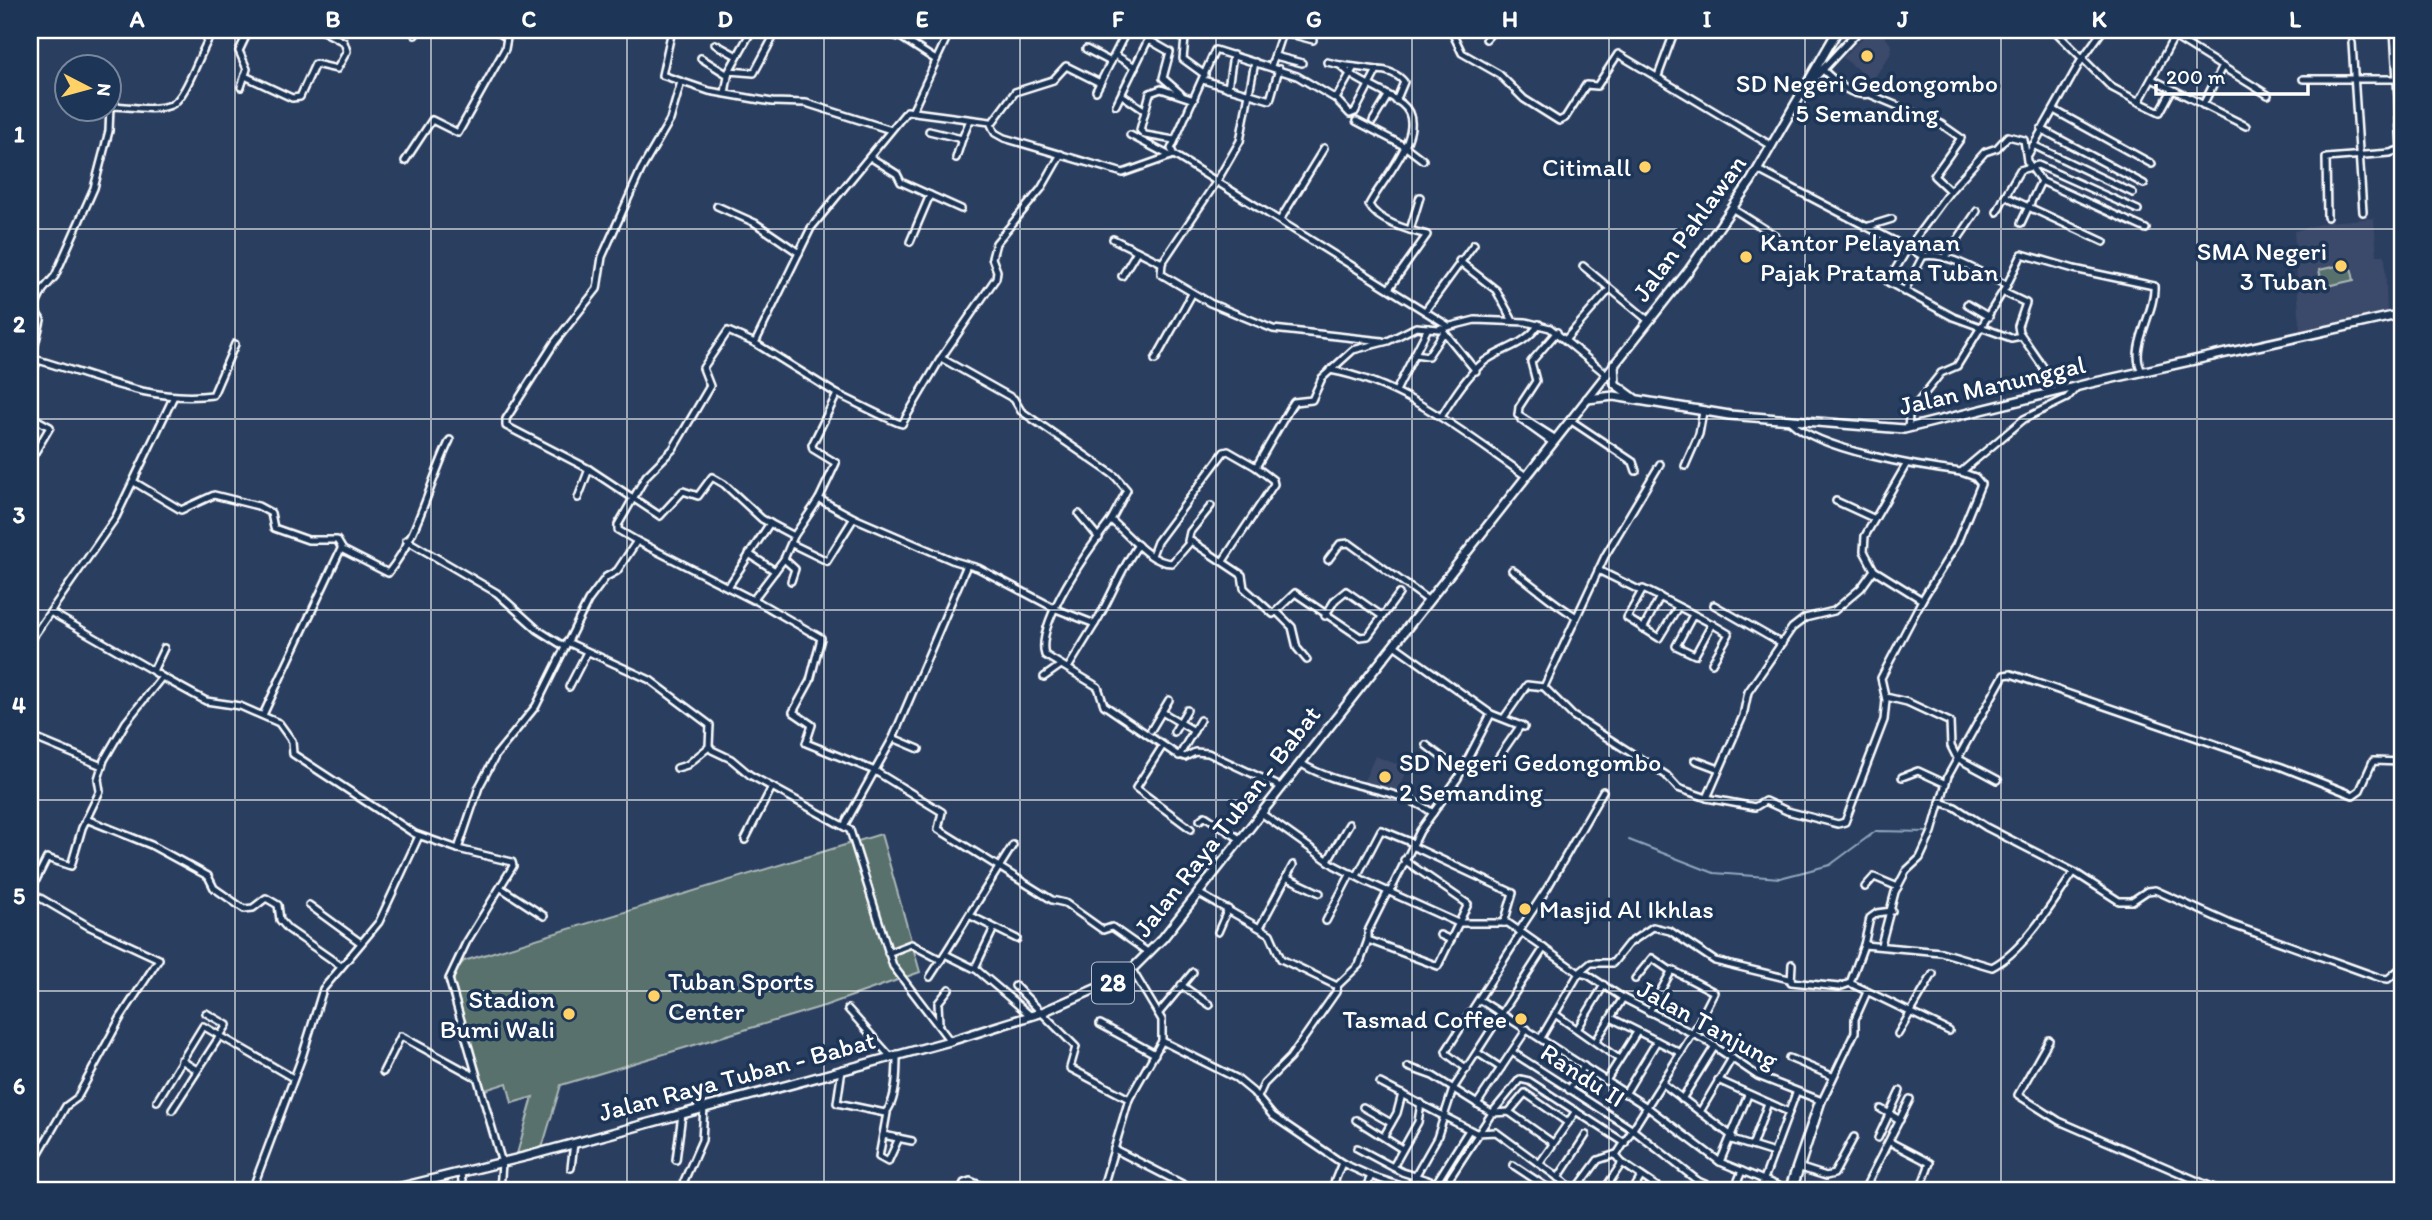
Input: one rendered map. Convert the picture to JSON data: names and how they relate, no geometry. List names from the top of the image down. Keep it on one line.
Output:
{"streets":{"highway":["Jalan Pahlawan","Jalan Manunggal","Jalan Raya Tuban - Babat","28"],"street":["Jalan Tanjung","Randu II"]},"crossings":[["Jalan Pahlawan","Jalan Raya Tuban - Babat"],["Jalan Pahlawan","28"],["Jalan Manunggal","Jalan Raya Tuban - Babat"]],"places":["SD Negeri Gedongombo 5 Semanding","Citimall","Kantor Pelayanan Pajak Pratama Tuban","SMA Negeri 3 Tuban","SD Negeri Gedongombo 2 Semanding","Masjid Al Ikhlas","Tuban Sports Center","Stadion Bumi Wali","Tasmad Coffee"],"scale_bar":"200 m","north":"right","grid":{"columns":["A","B","C","D","E","F","G","H","I","J","K","L"],"rows":["1","2","3","4","5","6"]}}
